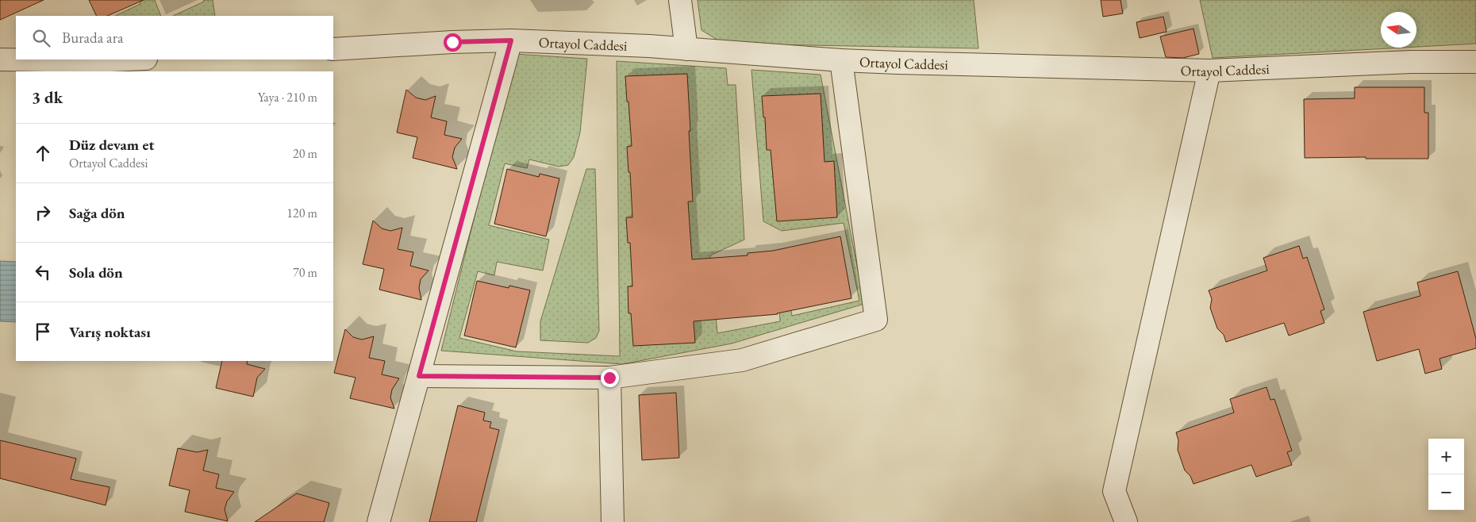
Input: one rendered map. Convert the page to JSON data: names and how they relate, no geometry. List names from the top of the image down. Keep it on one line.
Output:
{"streets":{"street":["Ortayol Caddesi"]},"north":"left","page":{"search":"Burada ara","heading":["3 dk","Yaya · 210 m"],"list":[["Düz devam et","Ortayol Caddesi","20 m"],["Sağa dön","120 m"],["Sola dön","70 m"],"Varış noktası"],"map_buttons":["+","−"]}}
